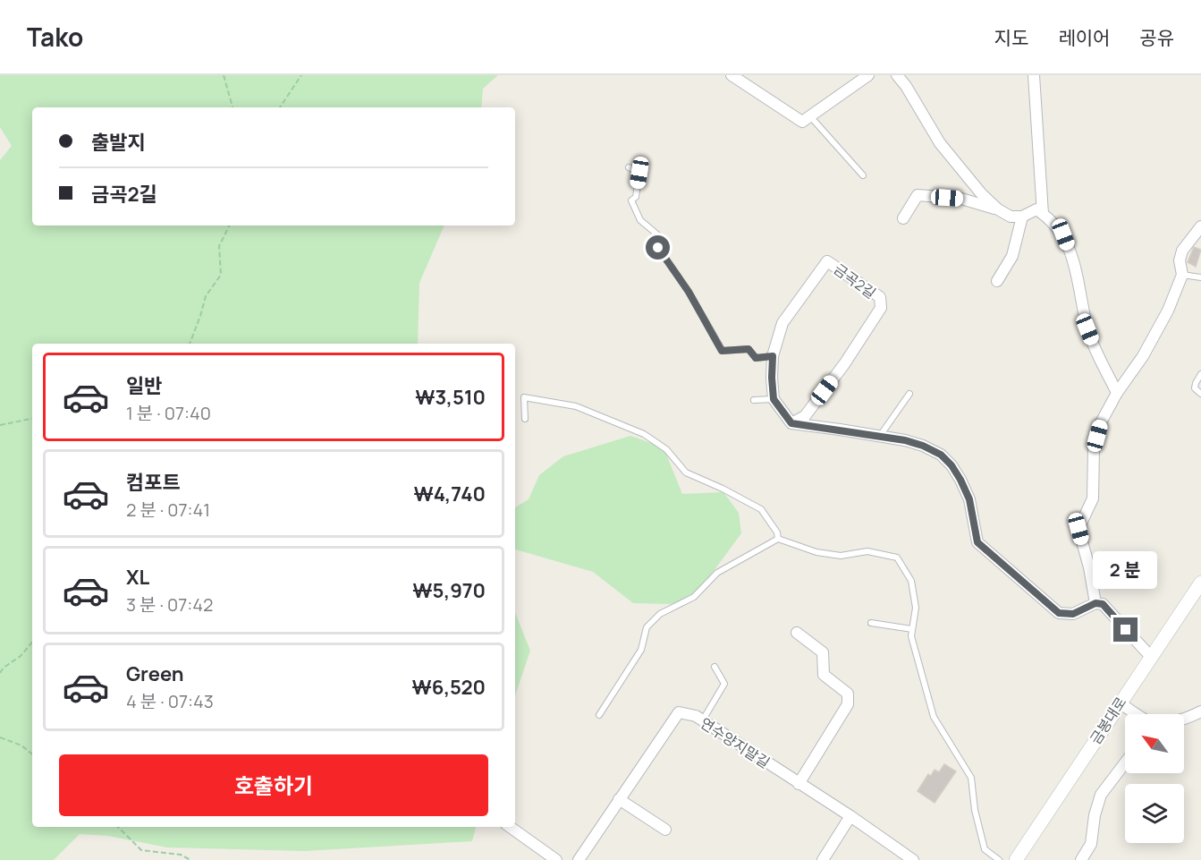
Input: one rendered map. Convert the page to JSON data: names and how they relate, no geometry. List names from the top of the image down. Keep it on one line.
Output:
{"streets":{"street":["금곡2길","금봉대로","연수양지말길"]},"north":"top left","page":{"header":"Tako","nav":["지도","레이어","공유"],"banner":["출발지","금곡2길"],"list":[{"name":"일반","note":"1 분 · 07:40","value":"₩3,510"},{"name":"컴포트","note":"2 분 · 07:41","value":"₩4,740"},{"name":"XL","note":"3 분 · 07:42","value":"₩5,970"},{"name":"Green","note":"4 분 · 07:43","value":"₩6,520"}],"bubble":"2 분","buttons":"호출하기"}}
